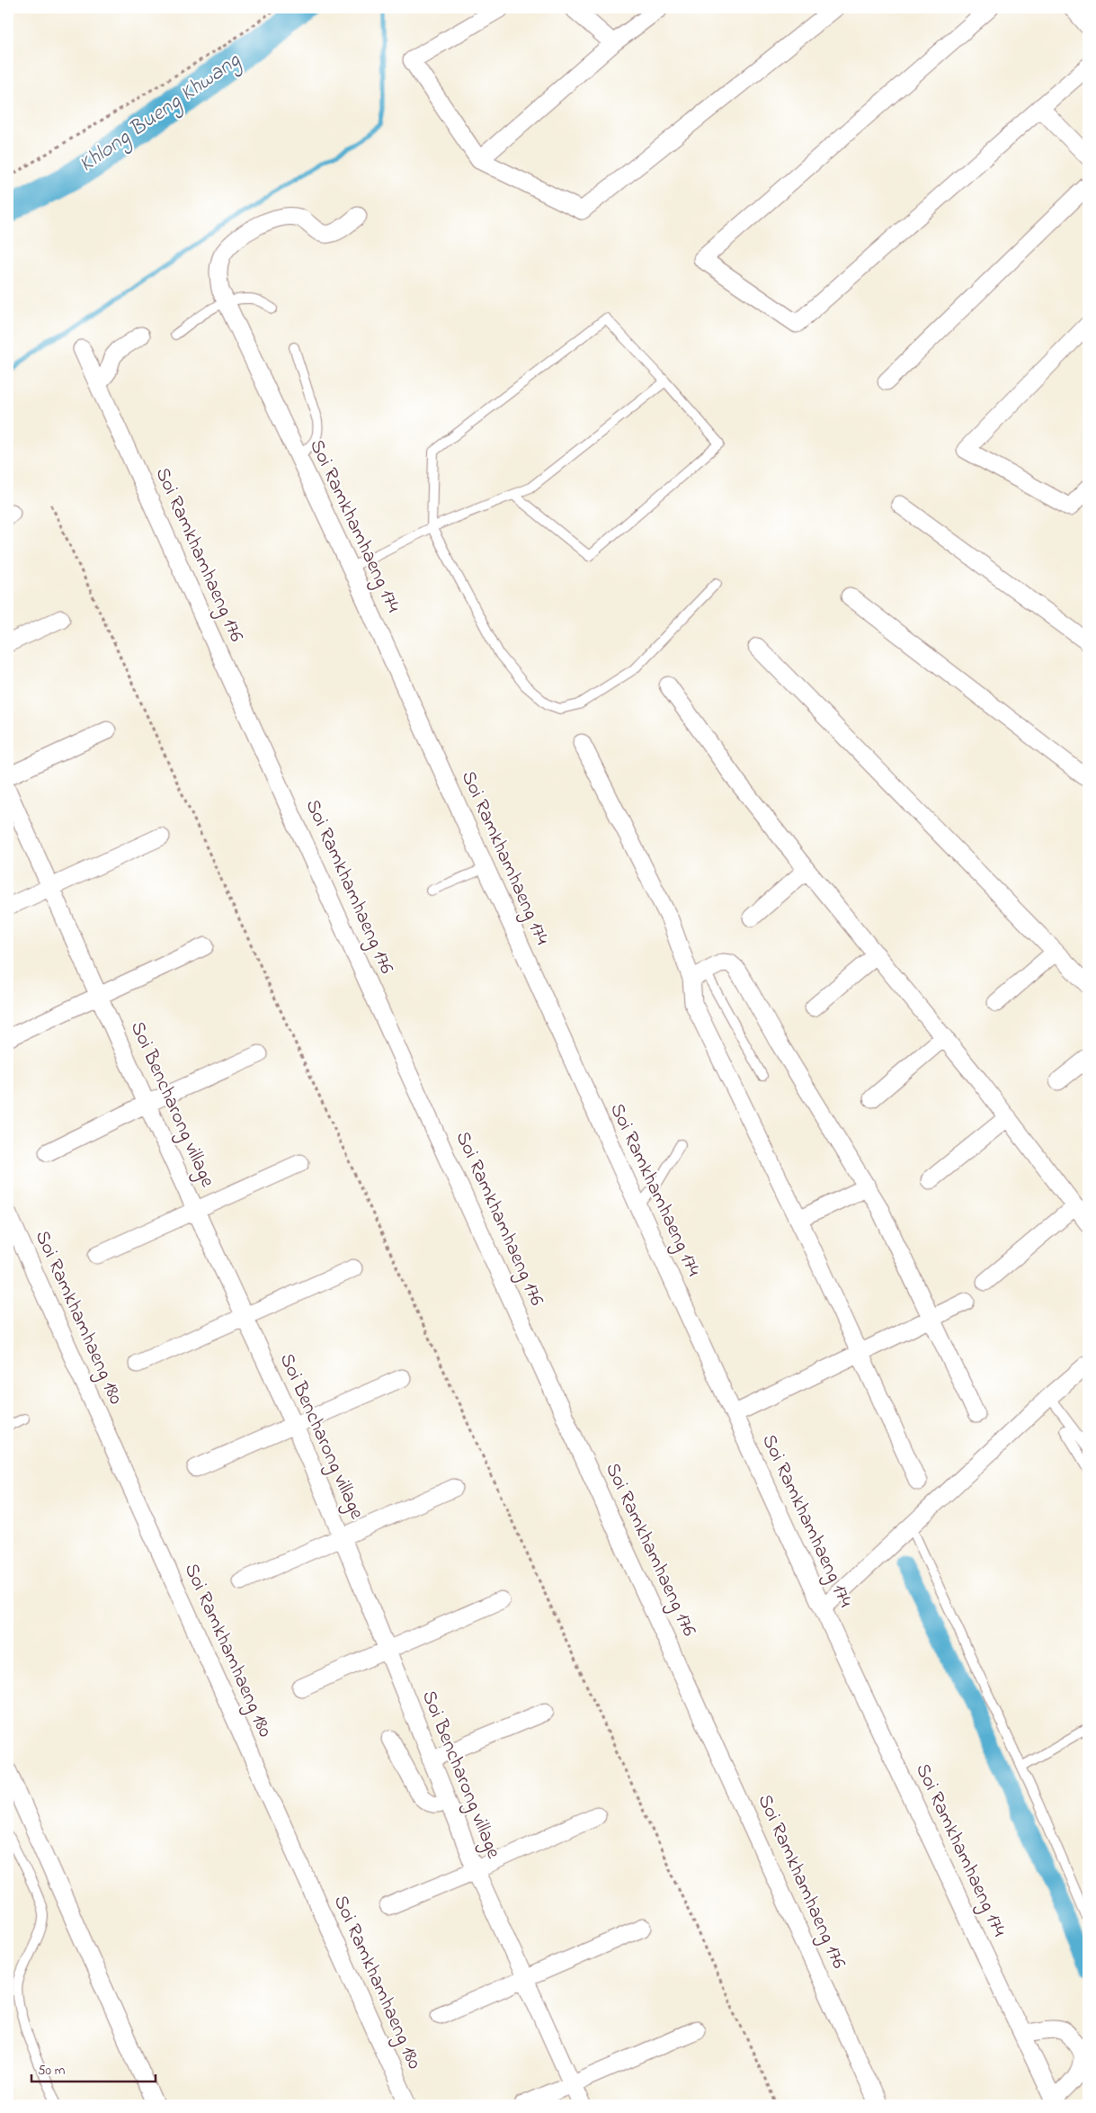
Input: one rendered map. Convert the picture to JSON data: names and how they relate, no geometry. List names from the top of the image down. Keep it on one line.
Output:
{"streets":{"street":["Soi Ramkhamhaeng 174","Soi Ramkhamhaeng 176","Soi Bencharong village","Soi Ramkhamhaeng 180"]},"water":["Khlong Bueng Khwang"],"scale_bar":"50 m"}
